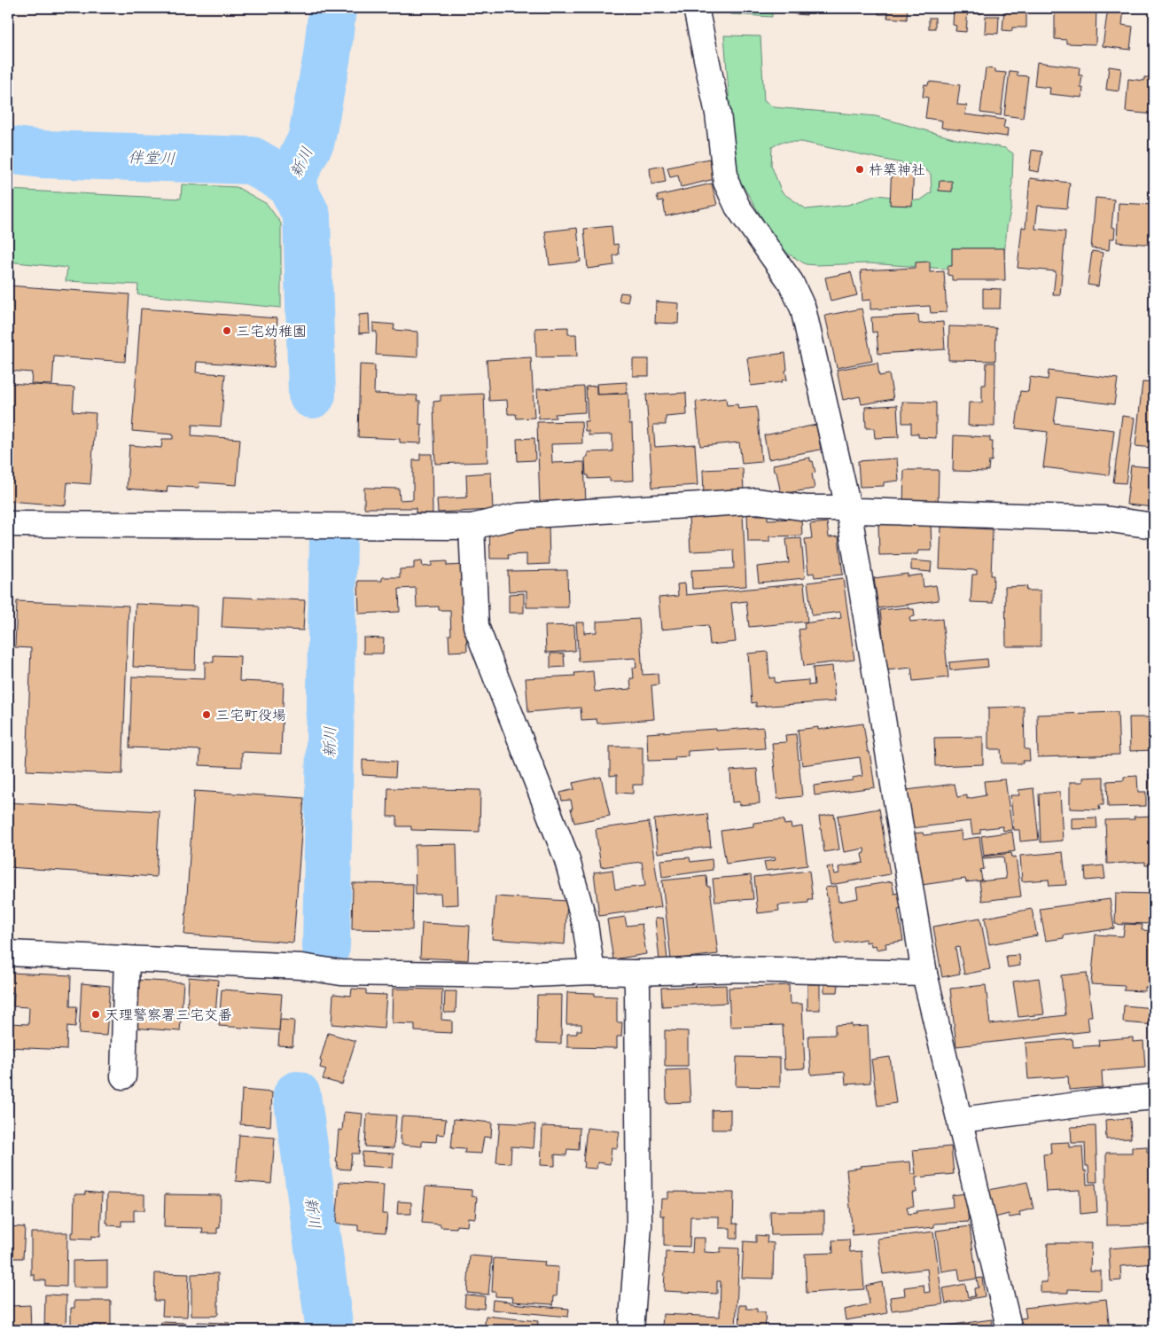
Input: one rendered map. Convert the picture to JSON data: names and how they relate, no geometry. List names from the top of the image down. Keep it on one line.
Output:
{"water":["伴堂川","新川"],"places":["杵築神社","三宅幼稚園","三宅町役場","天理警察署三宅交番"]}
